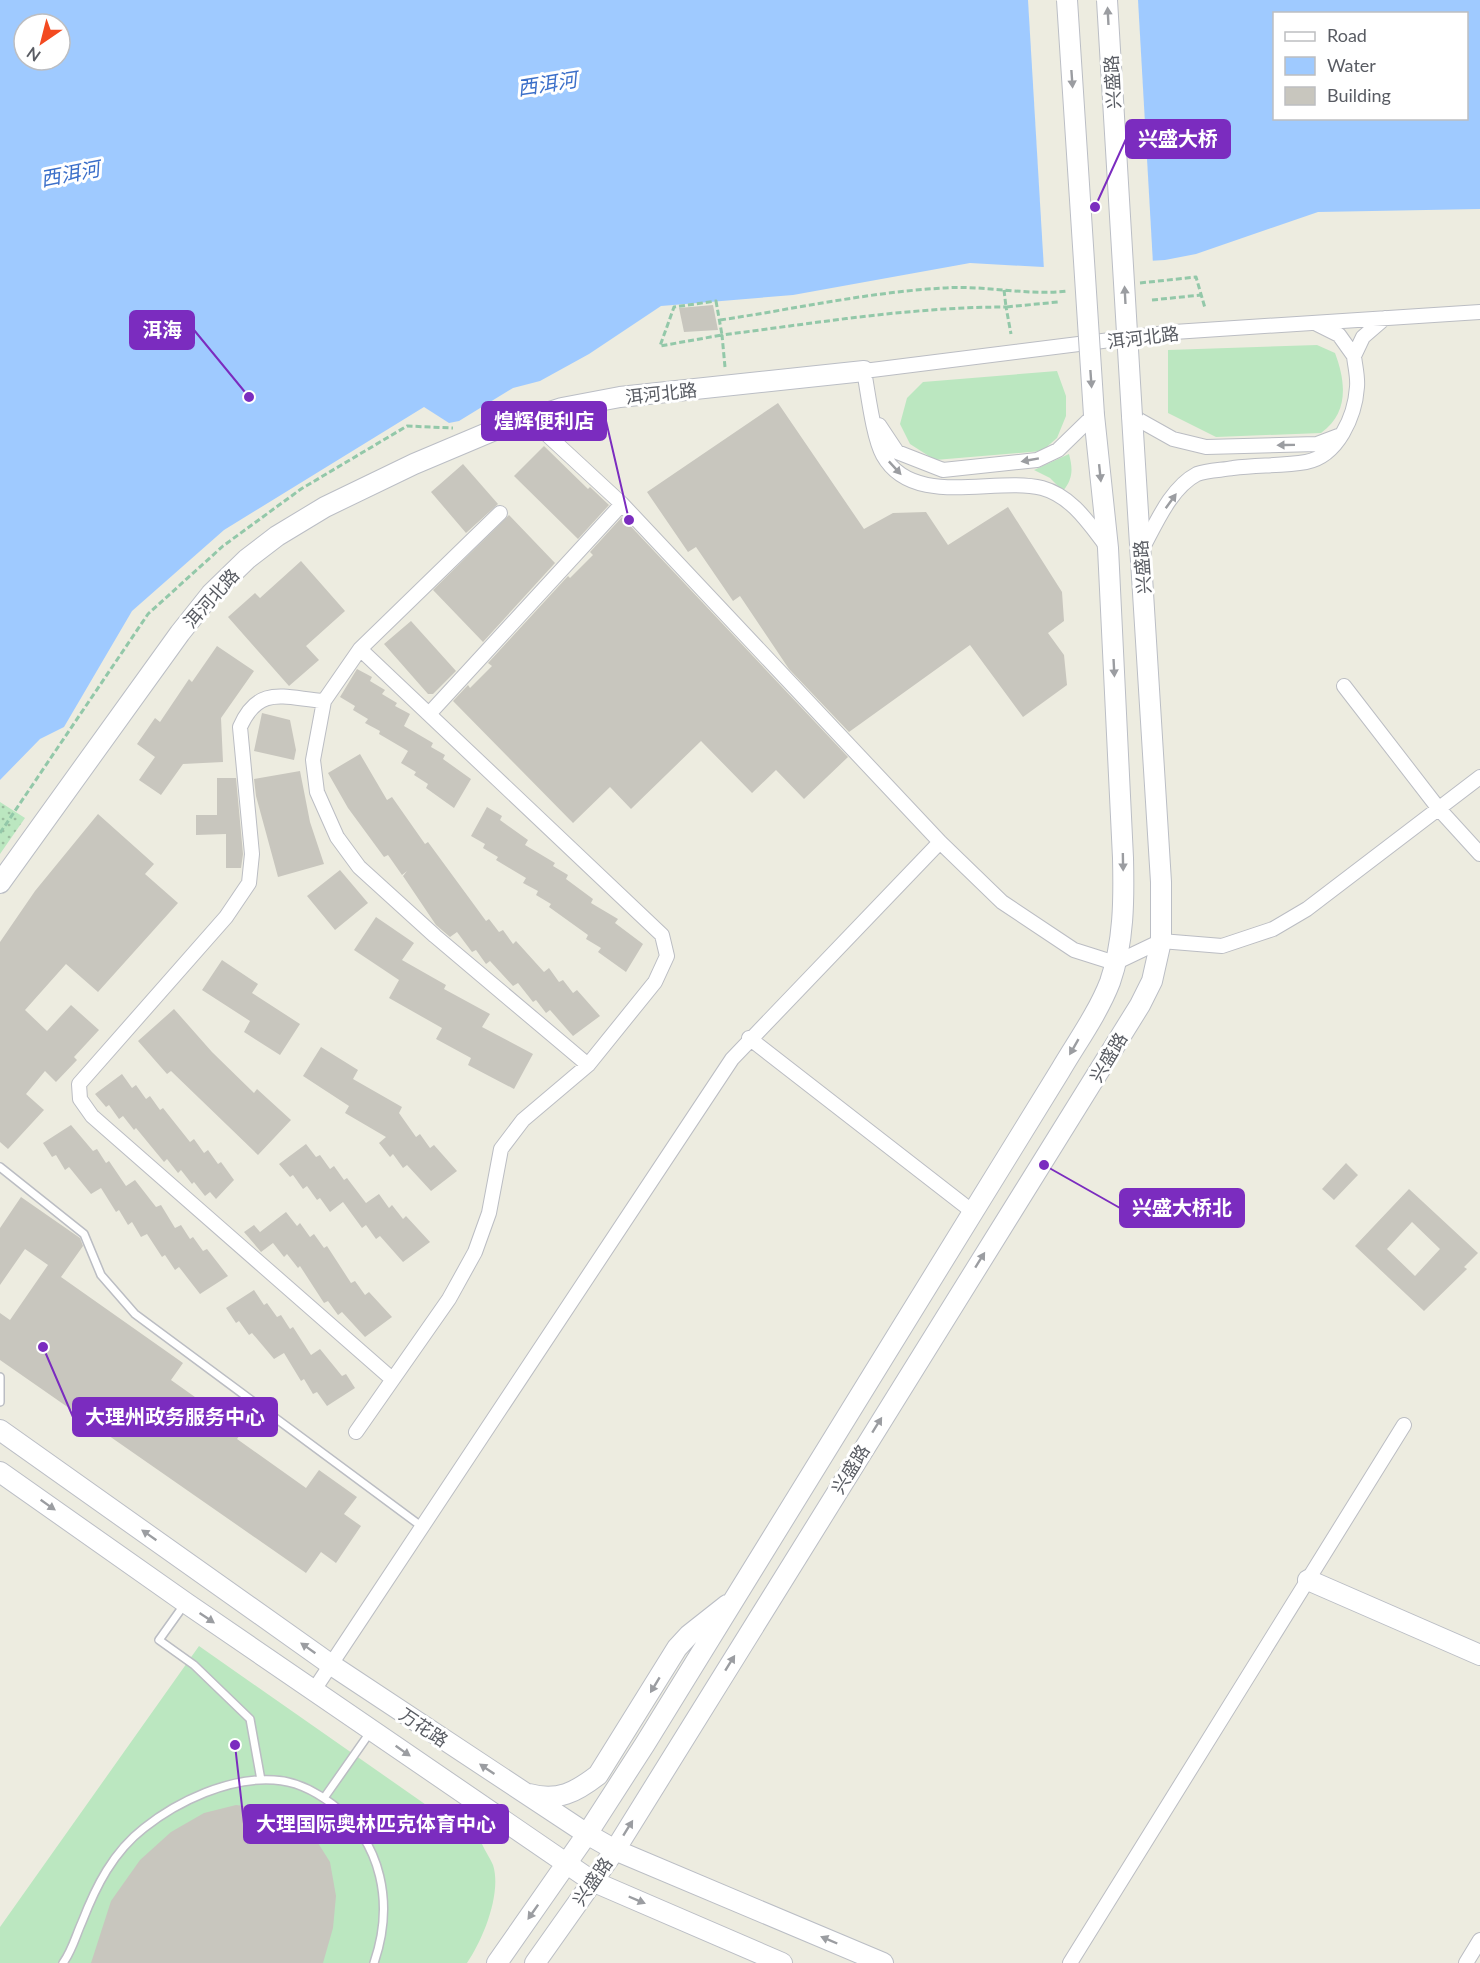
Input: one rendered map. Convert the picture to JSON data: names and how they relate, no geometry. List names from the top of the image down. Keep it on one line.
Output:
{"streets":{"street":["兴盛路","洱河北路","万花路"]},"crossings":[["兴盛路","万花路"]],"water":["西洱河"],"places":["兴盛大桥","洱海","煌辉便利店","兴盛大桥北","大理州政务服务中心","大理国际奥林匹克体育中心"],"legend":["Road","Water","Building"],"north":"bottom left"}
